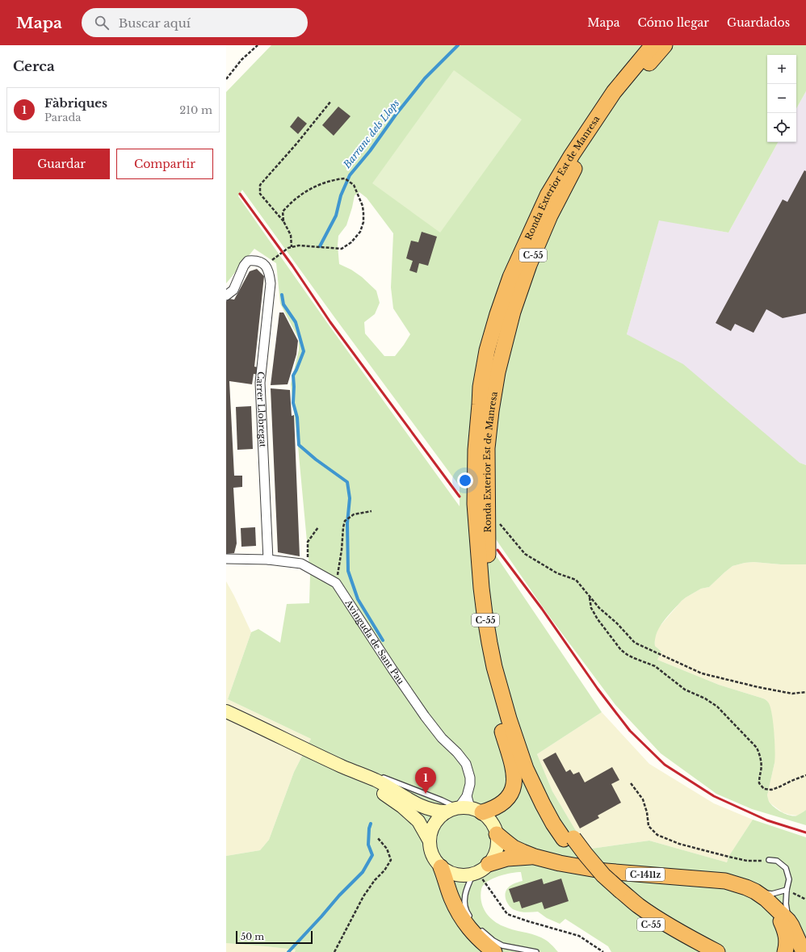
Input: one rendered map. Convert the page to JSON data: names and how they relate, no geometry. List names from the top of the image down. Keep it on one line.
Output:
{"streets":{"highway":["Ronda Exterior Est de Manresa","C-55","C-1411z"],"street":["Carrer Llobregat","Avinguda de Sant Pau"]},"crossings":[["Ronda Exterior Est de Manresa","C-55"],["Carrer Llobregat","Avinguda de Sant Pau"]],"water":["Barranc dels Llops"],"scale_bar":"50 m","page":{"header":"Mapa","search":"Buscar aquí","nav":["Mapa","Cómo llegar","Guardados"],"heading":"Cerca","map_buttons":["+","−"],"list":[{"mark":"1","name":"Fàbriques","note":"Parada","value":"210 m"}],"buttons":["Guardar","Compartir"],"pins":"1","scale":"50 m"}}
